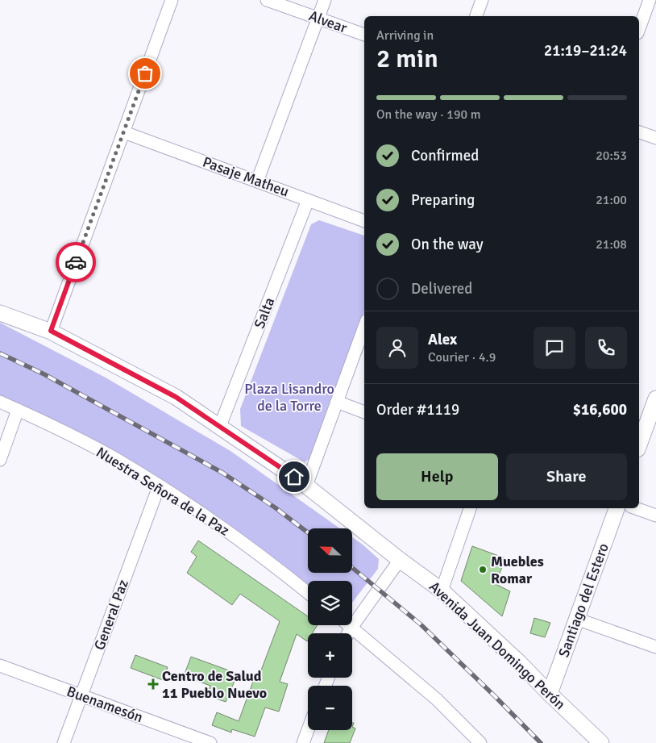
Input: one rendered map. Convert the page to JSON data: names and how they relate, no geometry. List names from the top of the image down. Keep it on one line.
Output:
{"streets":{"street":["Alvear","Pasaje Matheu","Salta","Nuestra Señora de la Paz","Santiago del Estero","General Paz","Avenida Juan Domingo Perón","Buenamesón"]},"crossings":[["Pasaje Matheu","Salta"],["Salta","Avenida Juan Domingo Perón"],["Nuestra Señora de la Paz","General Paz"],["Santiago del Estero","Avenida Juan Domingo Perón"],["General Paz","Buenamesón"]],"parks":["Plaza Lisandro de la Torre"],"places":{"other":["Muebles Romar"],"health":["Centro de Salud 11 Pueblo Nuevo"]},"north":"left","page":{"heading":["2 min","Arriving in","21:19–21:24"],"panel":["Alex","Courier · 4.9","Order #1119","$16,600"],"bar":"On the way · 190 m","list":[["Confirmed","20:53"],["Preparing","21:00"],["On the way","21:08"],"Delivered"],"buttons":["Help","Share"],"map_buttons":["+","−"]}}
